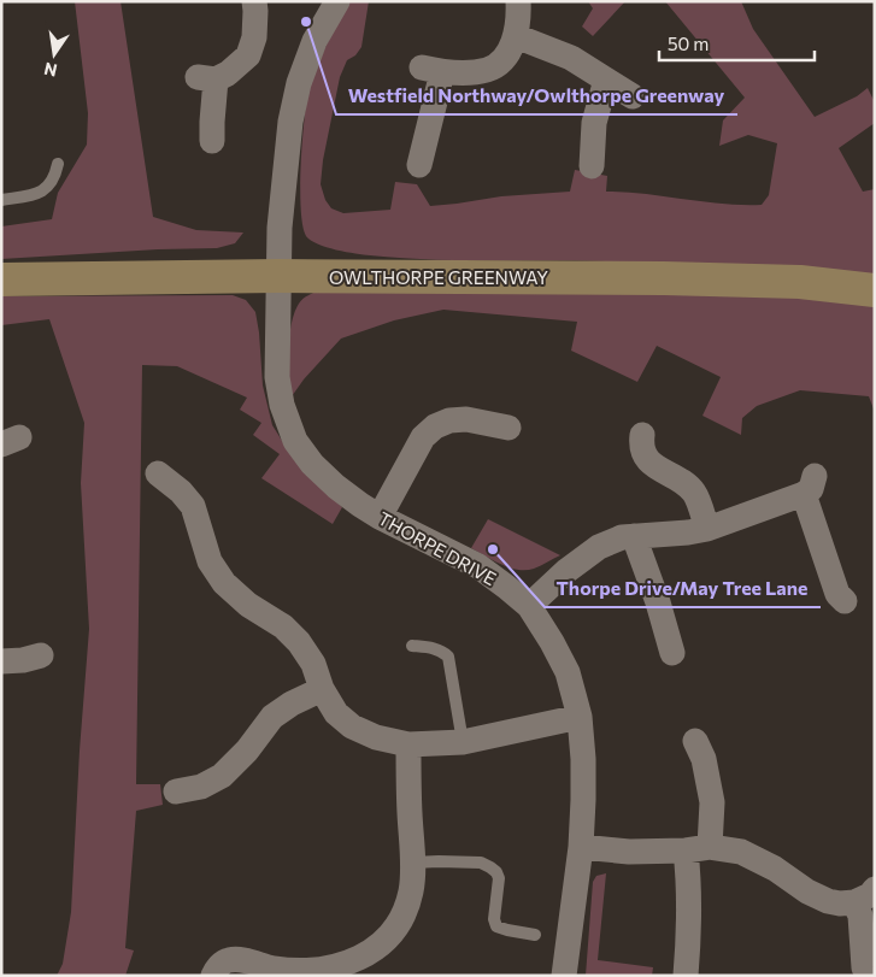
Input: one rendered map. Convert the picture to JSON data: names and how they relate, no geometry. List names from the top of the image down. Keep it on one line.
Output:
{"streets":{"street":["OWLTHORPE GREENWAY","THORPE DRIVE"]},"crossings":[["OWLTHORPE GREENWAY","THORPE DRIVE"]],"places":["Westfield Northway/Owlthorpe Greenway","Thorpe Drive/May Tree Lane"],"scale_bar":"50 m","north":"bottom"}
